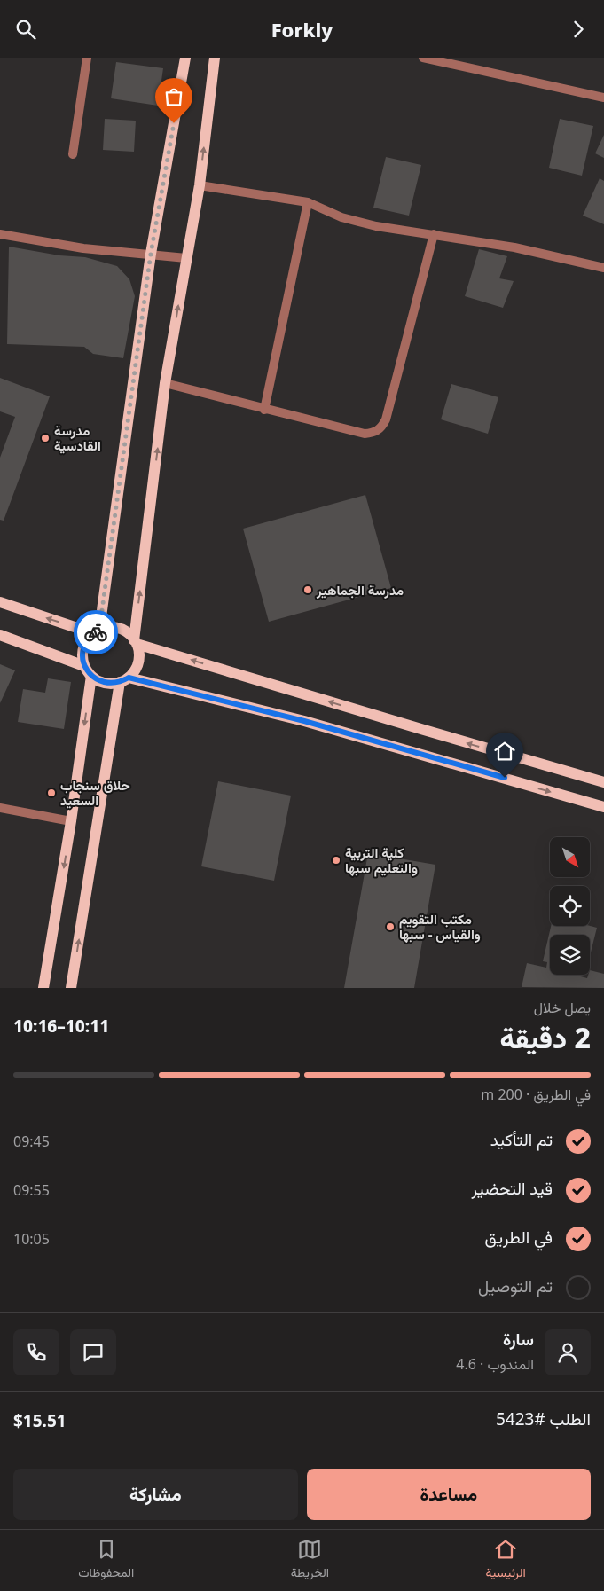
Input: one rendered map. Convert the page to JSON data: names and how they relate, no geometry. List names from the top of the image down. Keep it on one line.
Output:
{"places":["مدرسة القادسية","مدرسة الجماهير","حلاق سنجاب السعيد","كلية التربية والتعليم سبها","مكتب التقويم والقياس - سبها"],"north":"bottom right","page":{"header":"Forkly","heading":["2 دقيقة","يصل خلال","10:11–10:16"],"panel":["سارة","المندوب · 4.6","الطلب #5423","$15.51"],"bar":"في الطريق · 200 m","list":[["تم التأكيد","09:45"],["قيد التحضير","09:55"],["في الطريق","10:05"],"تم التوصيل"],"buttons":["مساعدة","مشاركة"],"tabs":["الرئيسية","الخريطة","المحفوظات"]}}
